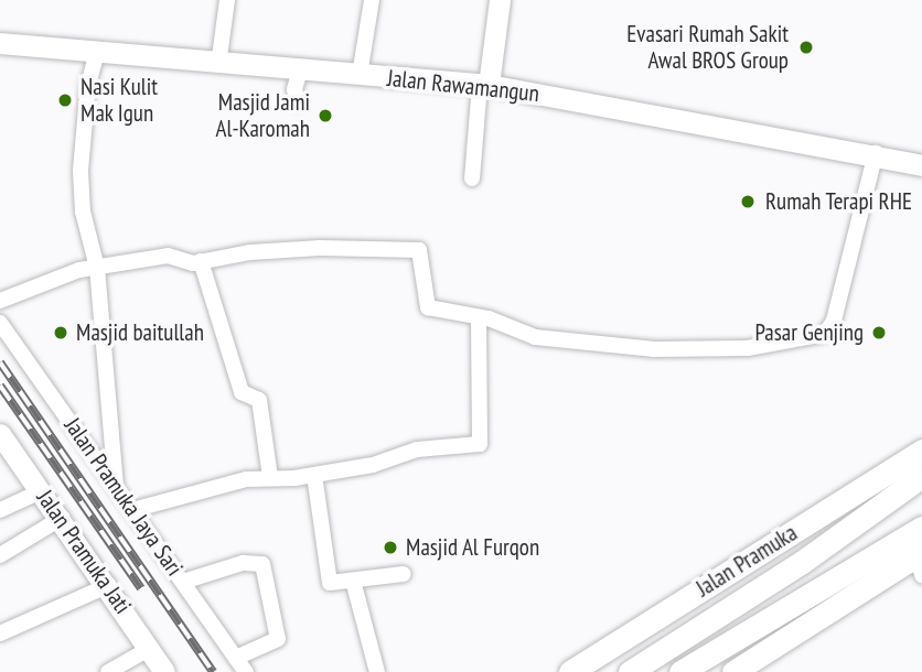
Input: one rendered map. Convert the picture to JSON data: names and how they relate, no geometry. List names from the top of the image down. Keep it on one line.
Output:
{"streets":{"main road":["Jalan Pramuka"],"street":["Jalan Rawamangun","Jalan Pramuka Jaya Sari","Jalan Pramuka Jati"]},"places":["Evasari Rumah Sakit Awal BROS Group","Nasi Kulit Mak Igun","Masjid Jami Al-Karomah","Rumah Terapi RHE","Masjid baitullah","Pasar Genjing","Masjid Al Furqon"]}
